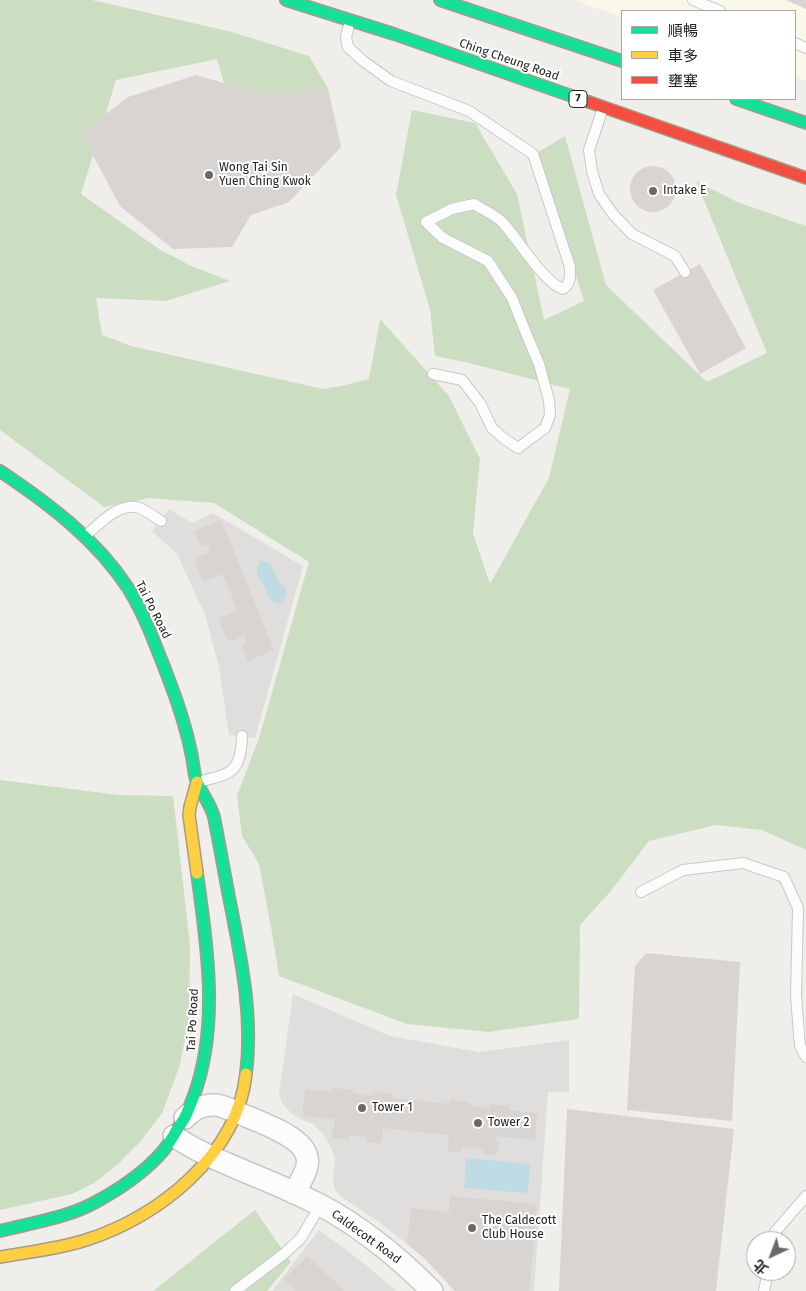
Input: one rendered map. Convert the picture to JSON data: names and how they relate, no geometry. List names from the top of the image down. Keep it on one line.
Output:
{"streets":{"main road":["Ching Cheung Road","7","Tai Po Road"],"street":["Caldecott Road"]},"crossings":[["Tai Po Road","Caldecott Road"]],"places":["Wong Tai Sin Yuen Ching Kwok","Intake E","Tower 1","Tower 2","The Caldecott Club House"],"legend":["順暢","車多","壅塞"],"north":"bottom left"}
